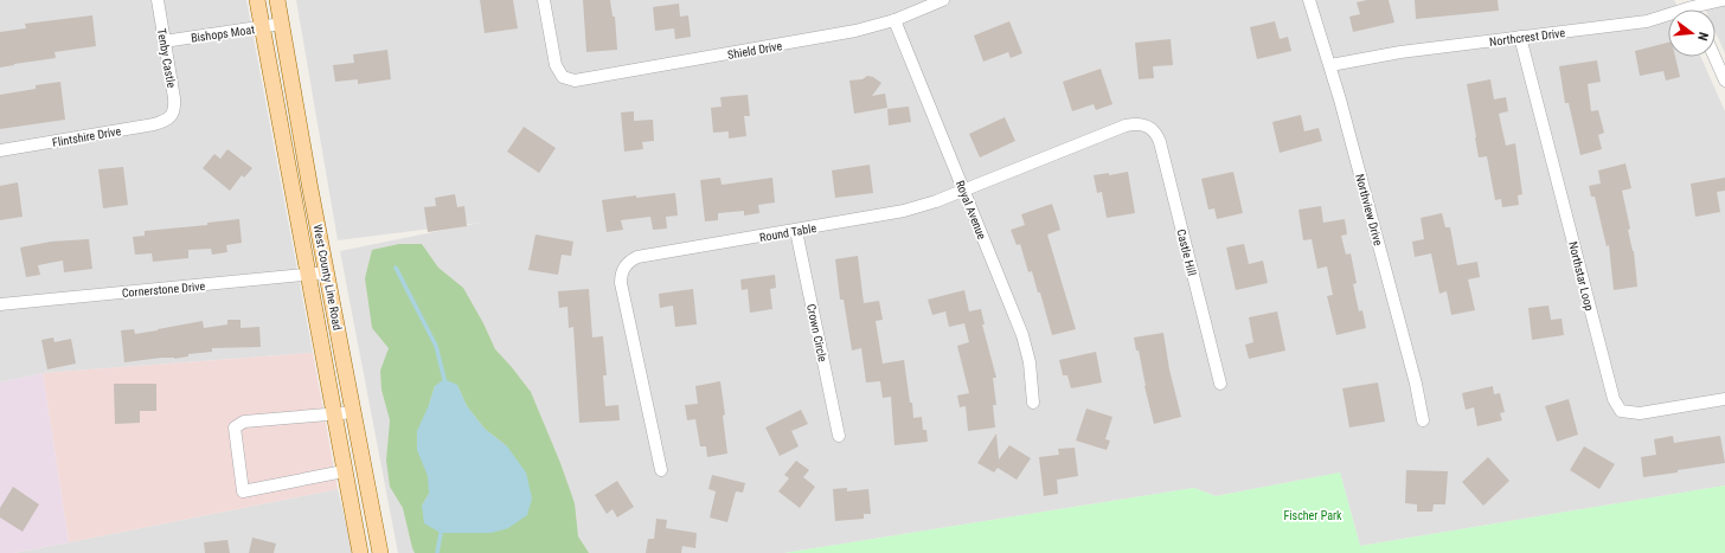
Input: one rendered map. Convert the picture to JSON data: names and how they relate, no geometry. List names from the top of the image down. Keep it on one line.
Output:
{"streets":{"main road":["West County Line Road"],"street":["Bishops Moat","Northcrest Drive","Shield Drive","Tenby Castle","Flintshire Drive","Royal Avenue","Northview Drive","Round Table","Castle Hill","Northstar Loop","Cornerstone Drive","Crown Circle"]},"crossings":[["Bishops Moat","Tenby Castle"],["Bishops Moat","West County Line Road"],["Northcrest Drive","Northview Drive"],["Northcrest Drive","Northstar Loop"],["Shield Drive","Royal Avenue"],["Tenby Castle","Flintshire Drive"],["Royal Avenue","Round Table"],["Round Table","Castle Hill"],["Round Table","Crown Circle"],["West County Line Road","Cornerstone Drive"]],"parks":["Fischer Park"],"north":"right"}
